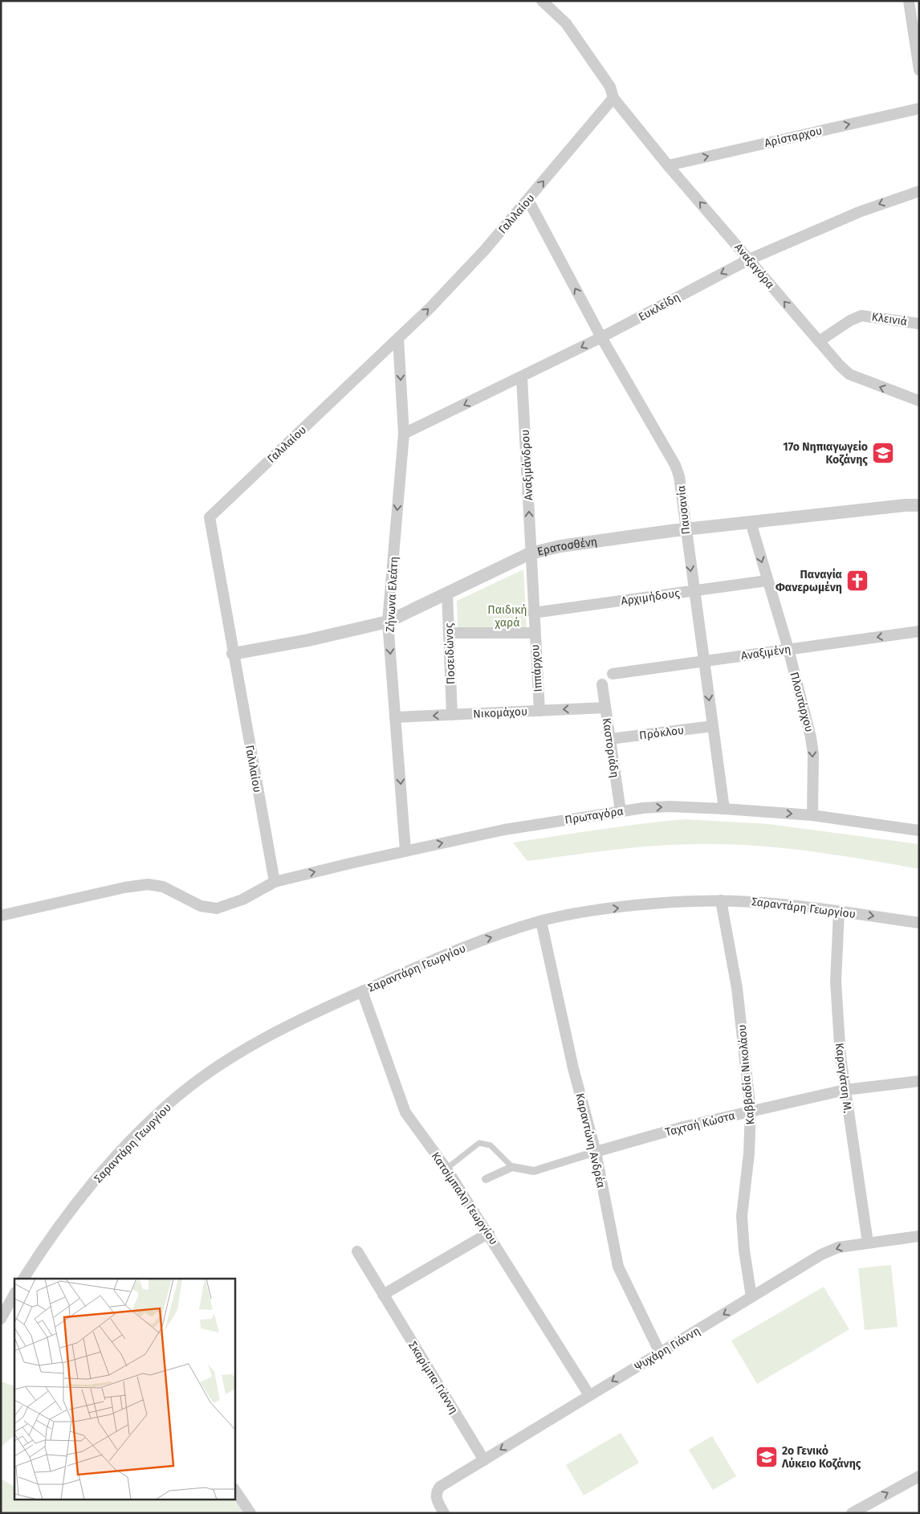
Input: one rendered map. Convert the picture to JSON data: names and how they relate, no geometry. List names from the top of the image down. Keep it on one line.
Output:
{"streets":{"street":["Αρίσταρχου","Γαλιλαίου","Αναξαγόρα","Ευκλείδη","Κλεινιά","Αναξιμάνδρου","Παυσανία","Ερατοσθένη","Ζήνωνα Ελεάτη","Αρχιμήδους","Αναξιμένη","Ποσειδώνος","Ιππάρχου","Πλουτάρχου","Νικομάχου","Πρόκλου","Καστοριάδη","Πρωταγόρα","Σαραντάρη Γεωργίου","Καββαδία Νικολάου","Καραγάτση Μ.","Ταχτσή Κώστα","Καραντώνη Ανδρέα","Κατσίμπαλη Γεωργίου","Ψυχάρη Γιάννη","Σκαρίμπα Γιάννη"]},"crossings":[["Αρίσταρχου","Αναξαγόρα"],["Γαλιλαίου","Αναξαγόρα"],["Γαλιλαίου","Παυσανία"],["Γαλιλαίου","Ερατοσθένη"],["Γαλιλαίου","Ζήνωνα Ελεάτη"],["Γαλιλαίου","Πρωταγόρα"],["Αναξαγόρα","Ευκλείδη"],["Αναξαγόρα","Κλεινιά"],["Ευκλείδη","Αναξιμάνδρου"],["Ευκλείδη","Παυσανία"],["Ευκλείδη","Ζήνωνα Ελεάτη"],["Αναξιμάνδρου","Ερατοσθένη"],["Αναξιμάνδρου","Ιππάρχου"],["Παυσανία","Ερατοσθένη"],["Παυσανία","Αρχιμήδους"],["Παυσανία","Αναξιμένη"],["Παυσανία","Πρόκλου"],["Παυσανία","Πρωταγόρα"],["Ερατοσθένη","Ζήνωνα Ελεάτη"],["Ερατοσθένη","Ποσειδώνος"],["Ερατοσθένη","Ιππάρχου"],["Ερατοσθένη","Πλουτάρχου"],["Ζήνωνα Ελεάτη","Νικομάχου"],["Ζήνωνα Ελεάτη","Πρωταγόρα"],["Αρχιμήδους","Ιππάρχου"],["Αρχιμήδους","Πλουτάρχου"],["Αναξιμένη","Πλουτάρχου"],["Ποσειδώνος","Νικομάχου"],["Ιππάρχου","Νικομάχου"],["Πλουτάρχου","Πρωταγόρα"],["Νικομάχου","Καστοριάδη"],["Πρόκλου","Καστοριάδη"],["Καστοριάδη","Πρωταγόρα"],["Σαραντάρη Γεωργίου","Καββαδία Νικολάου"],["Σαραντάρη Γεωργίου","Καραγάτση Μ."],["Σαραντάρη Γεωργίου","Καραντώνη Ανδρέα"],["Σαραντάρη Γεωργίου","Κατσίμπαλη Γεωργίου"],["Καββαδία Νικολάου","Ταχτσή Κώστα"],["Καββαδία Νικολάου","Ψυχάρη Γιάννη"],["Καραγάτση Μ.","Ταχτσή Κώστα"],["Καραγάτση Μ.","Ψυχάρη Γιάννη"],["Ταχτσή Κώστα","Καραντώνη Ανδρέα"],["Καραντώνη Ανδρέα","Ψυχάρη Γιάννη"],["Κατσίμπαλη Γεωργίου","Ψυχάρη Γιάννη"],["Ψυχάρη Γιάννη","Σκαρίμπα Γιάννη"]],"one_way":["Αρίσταρχου","Αναξαγόρα","Ευκλείδη","Αναξιμάνδρου","Ζήνωνα Ελεάτη","Αναξιμένη","Πλουτάρχου","Νικομάχου","Πρωταγόρα","Σαραντάρη Γεωργίου","Ψυχάρη Γιάννη"],"parks":["Παιδική χαρά"],"places":{"school or university":["17ο Νηπιαγωγείο Κοζάνης","2ο Γενικό Λύκειο Κοζάνης"],"church":["Παναγία Φανερωμένη"]}}
